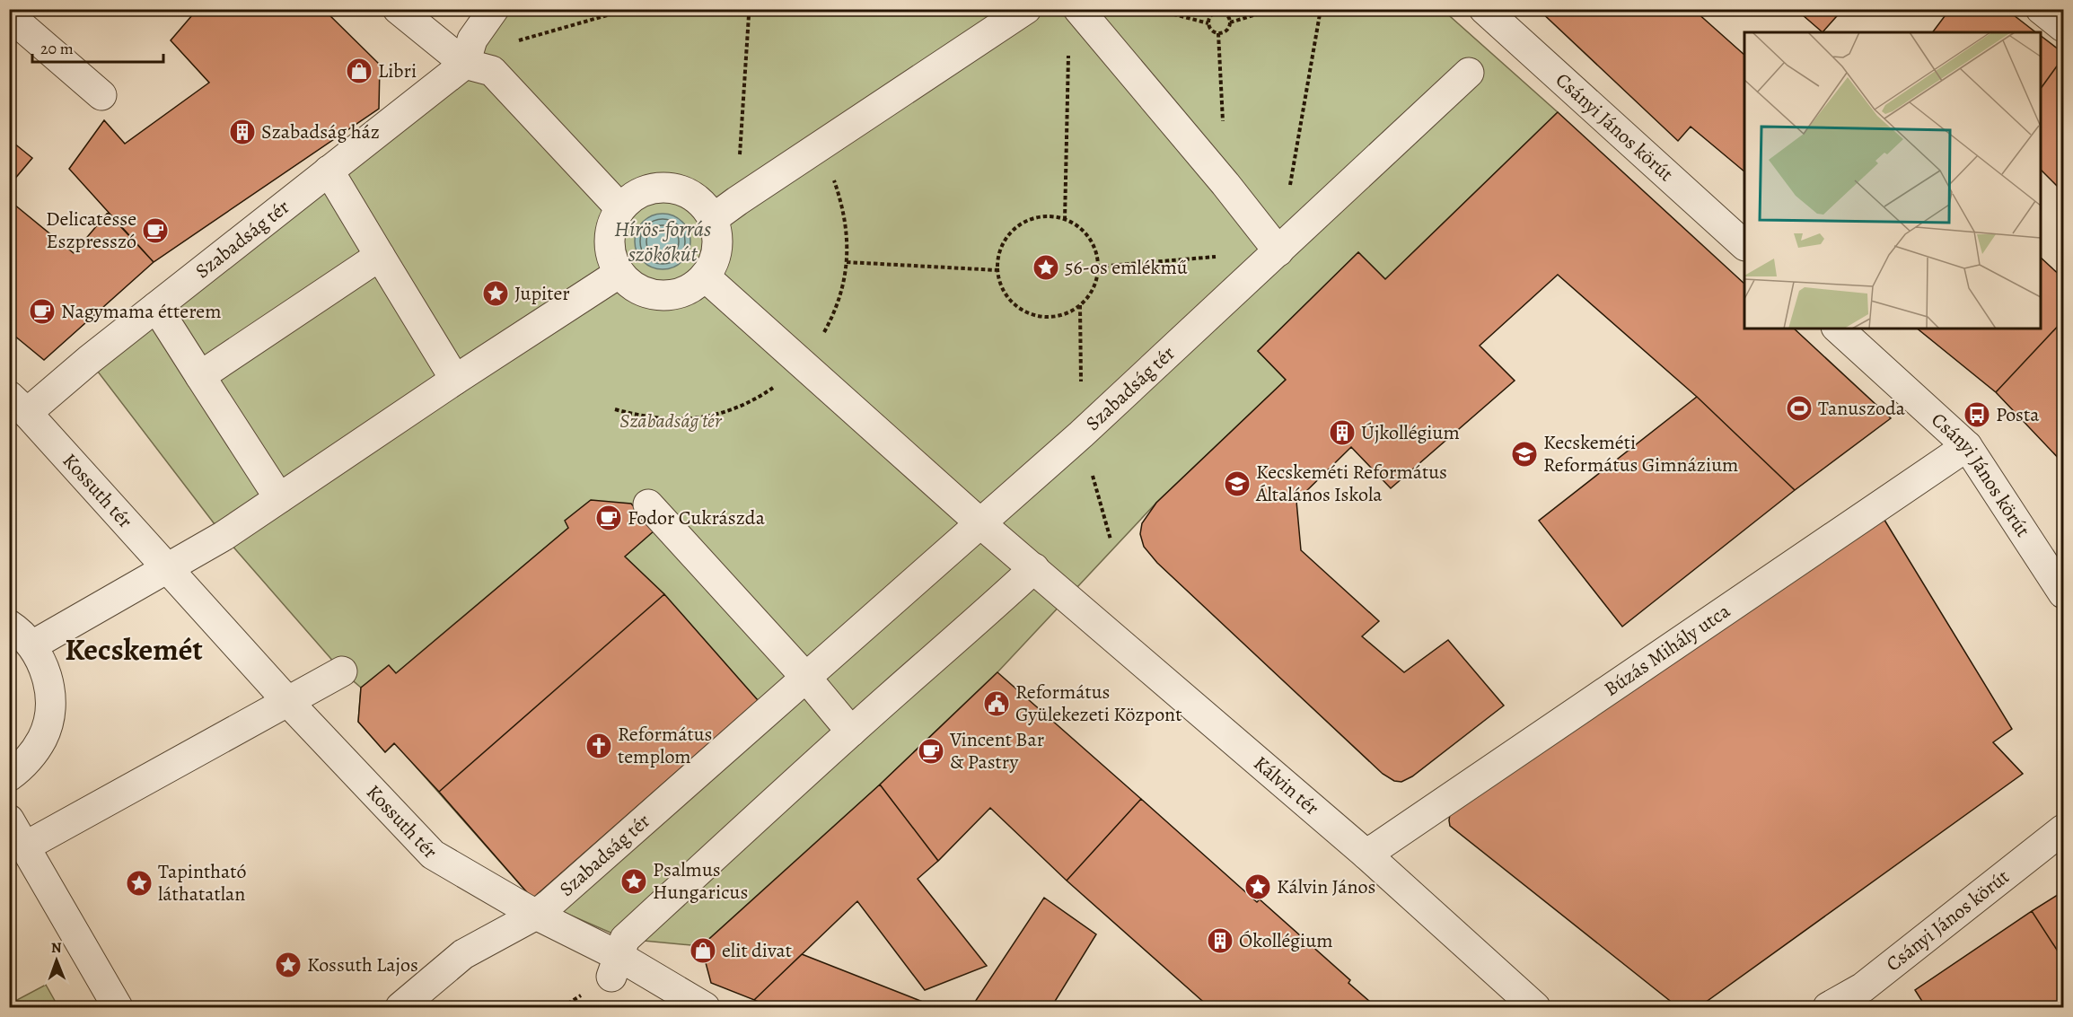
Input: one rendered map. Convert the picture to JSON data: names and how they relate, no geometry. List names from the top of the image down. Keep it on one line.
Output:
{"streets":{"street":["Csányi János körút","Szabadság tér","Kossuth tér","Búzás Mihály utca","Kálvin tér"]},"crossings":[["Csányi János körút","Búzás Mihály utca"],["Szabadság tér","Kossuth tér"],["Búzás Mihály utca","Kálvin tér"]],"districts":["Kecskemét"],"water":["Hírös-forrás szökőkút"],"parks":["Szabadság tér"],"places":{"shop":["Libri","elit divat"],"building":["Szabadság ház","Újkollégium","Ókollégium"],"cafe":["Delicatesse Eszpresszó","Nagymama étterem","Fodor Cukrászda","Vincent Bar & Pastry"],"place":["56-os emlékmű","Jupiter","Psalmus Hungaricus","Tapintható láthatatlan","Kálvin János","Kossuth Lajos"],"sports":["Tanuszoda"],"bus stop":["Posta"],"school or university":["Kecskeméti Református Gimnázium","Kecskeméti Református Általános Iskola"],"public building":["Református Gyülekezeti Központ"],"church":["Református templom"]},"scale_bar":"20 m","north":"top"}
